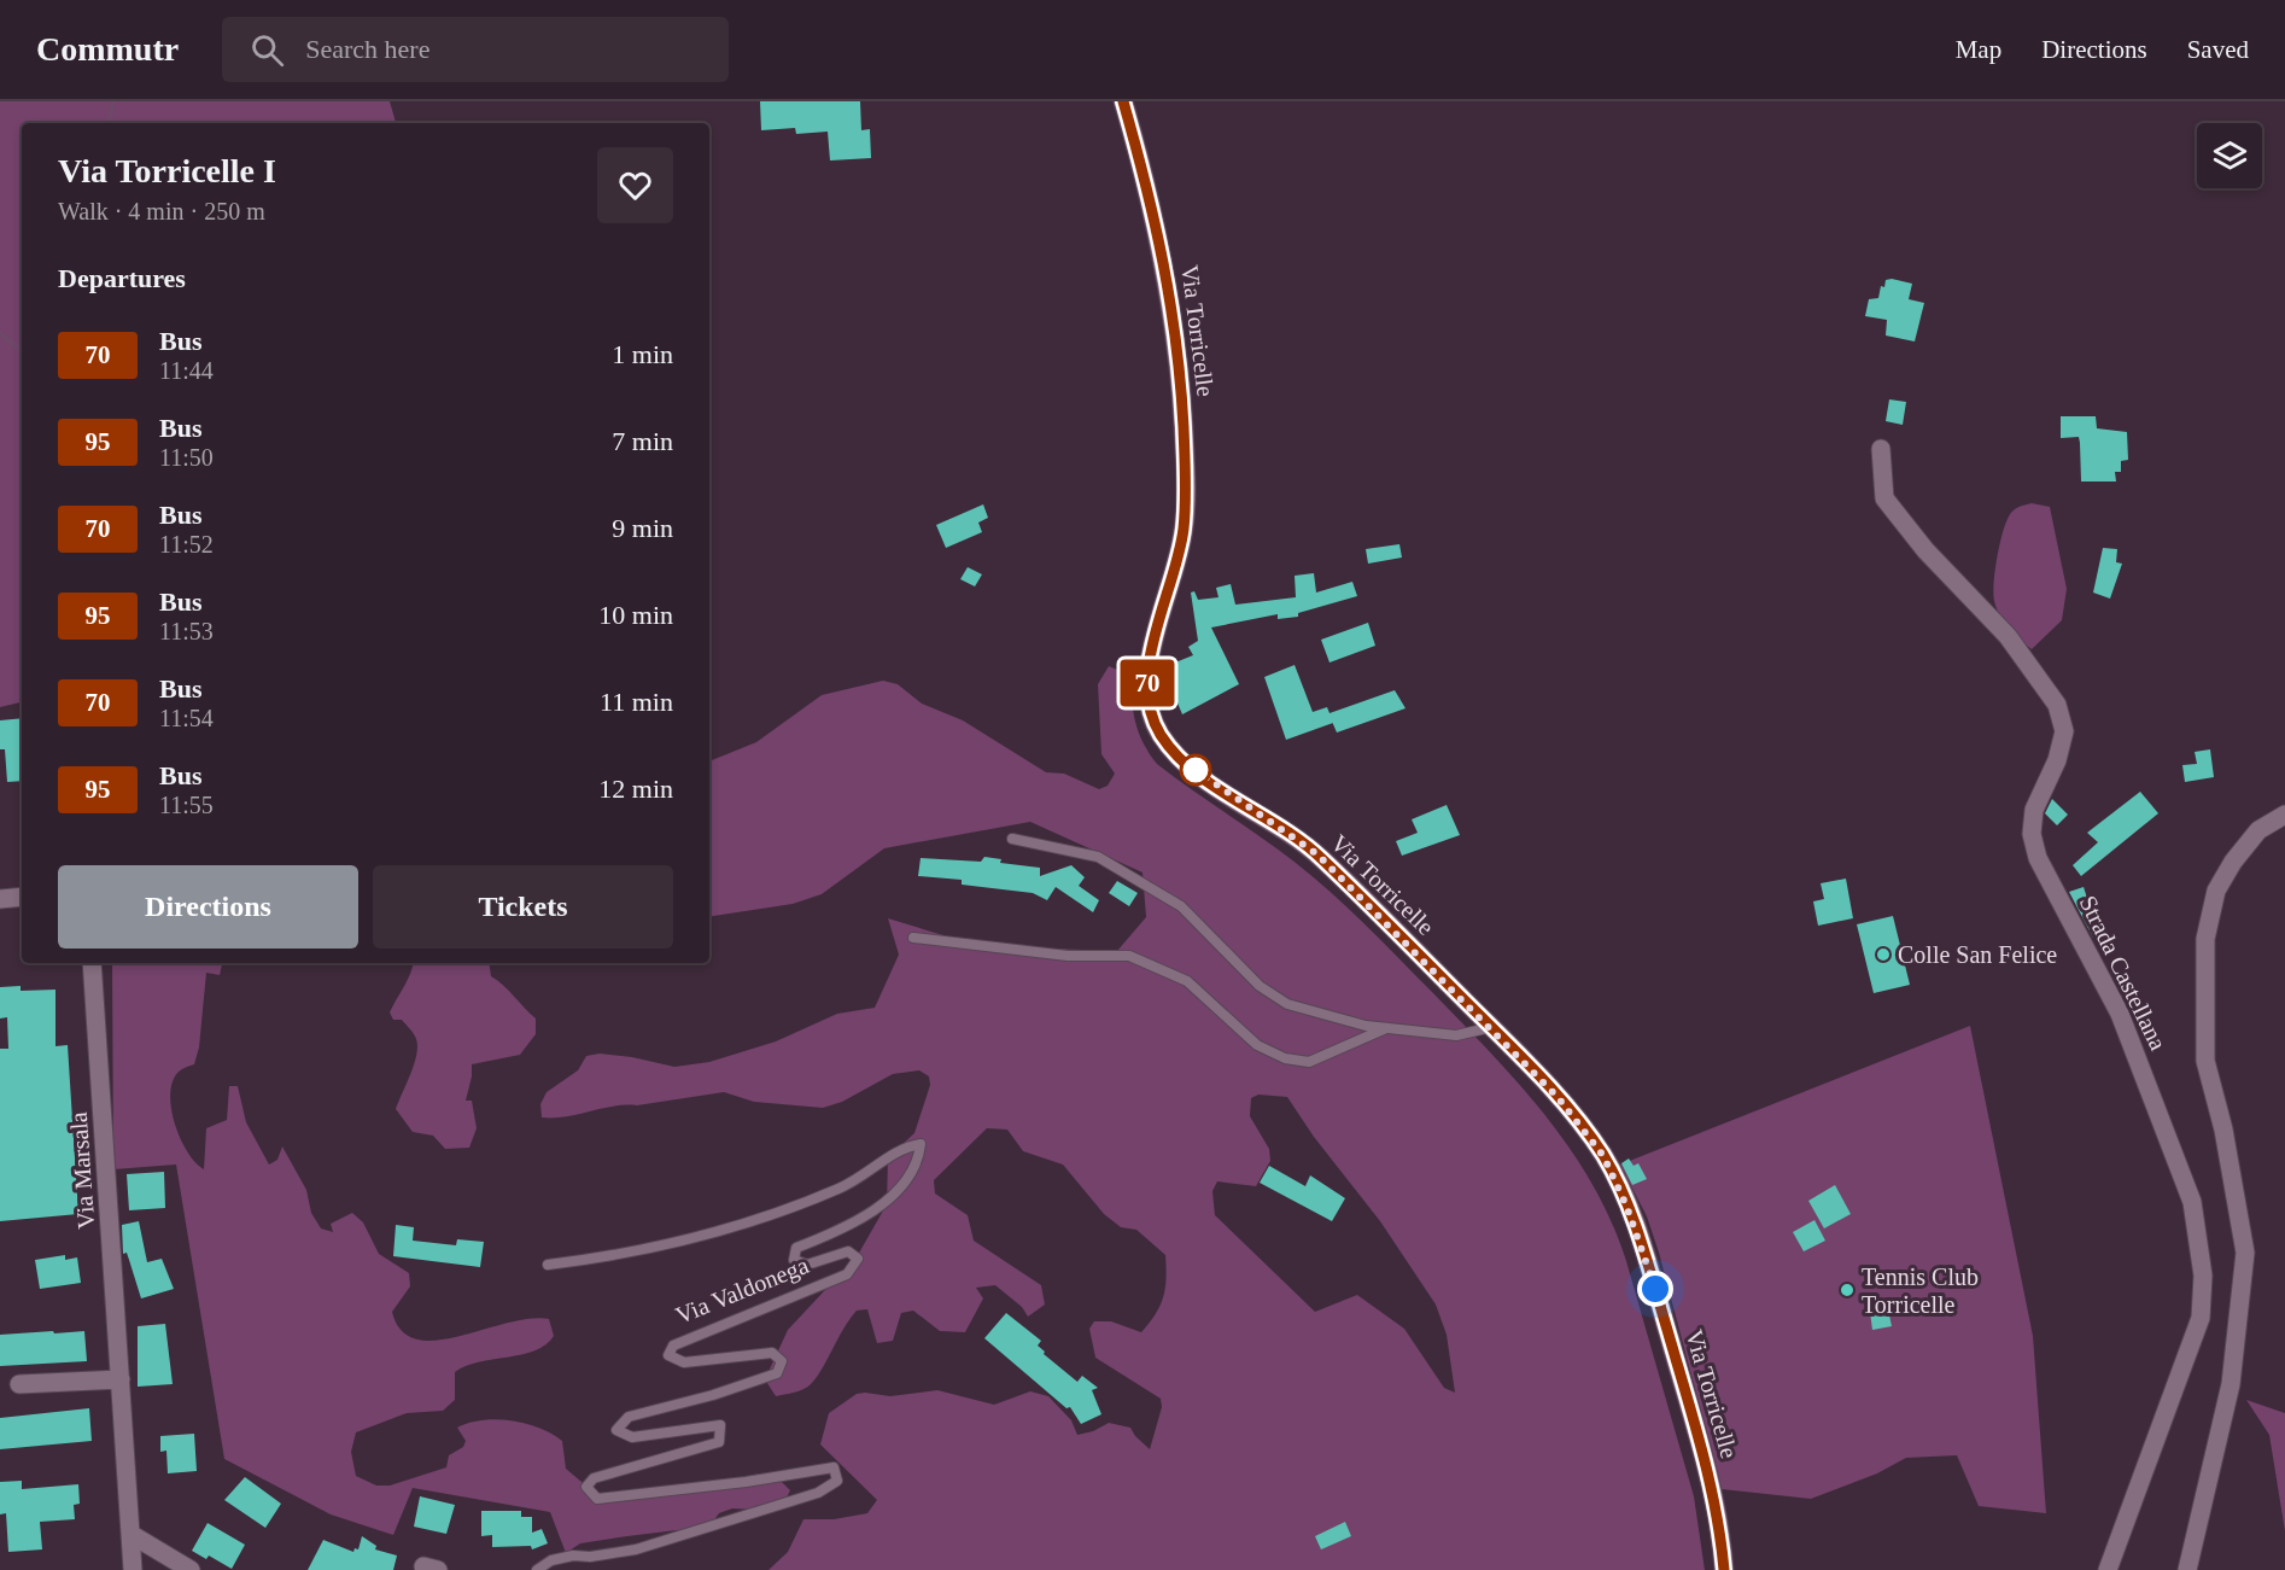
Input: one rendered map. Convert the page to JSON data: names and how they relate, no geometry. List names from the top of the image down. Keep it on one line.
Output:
{"streets":{"street":["Via Torricelle","Strada Castellana","Via Marsala"],"lane":["Via Valdonega"]},"places":["Colle San Felice","Tennis Club Torricelle"],"lines":["bus line 70"],"page":{"header":"Commutr","search":"Search here","nav":["Map","Directions","Saved"],"on_map":"70","heading":[["Via Torricelle I","Walk · 4 min · 250 m"],"Departures"],"list":[{"mark":"70","name":"Bus","note":"11:44","value":"1 min"},{"mark":"95","name":"Bus","note":"11:50","value":"7 min"},{"mark":"70","name":"Bus","note":"11:52","value":"9 min"},{"mark":"95","name":"Bus","note":"11:53","value":"10 min"},{"mark":"70","name":"Bus","note":"11:54","value":"11 min"},{"mark":"95","name":"Bus","note":"11:55","value":"12 min"}],"buttons":["Directions","Tickets"]}}
